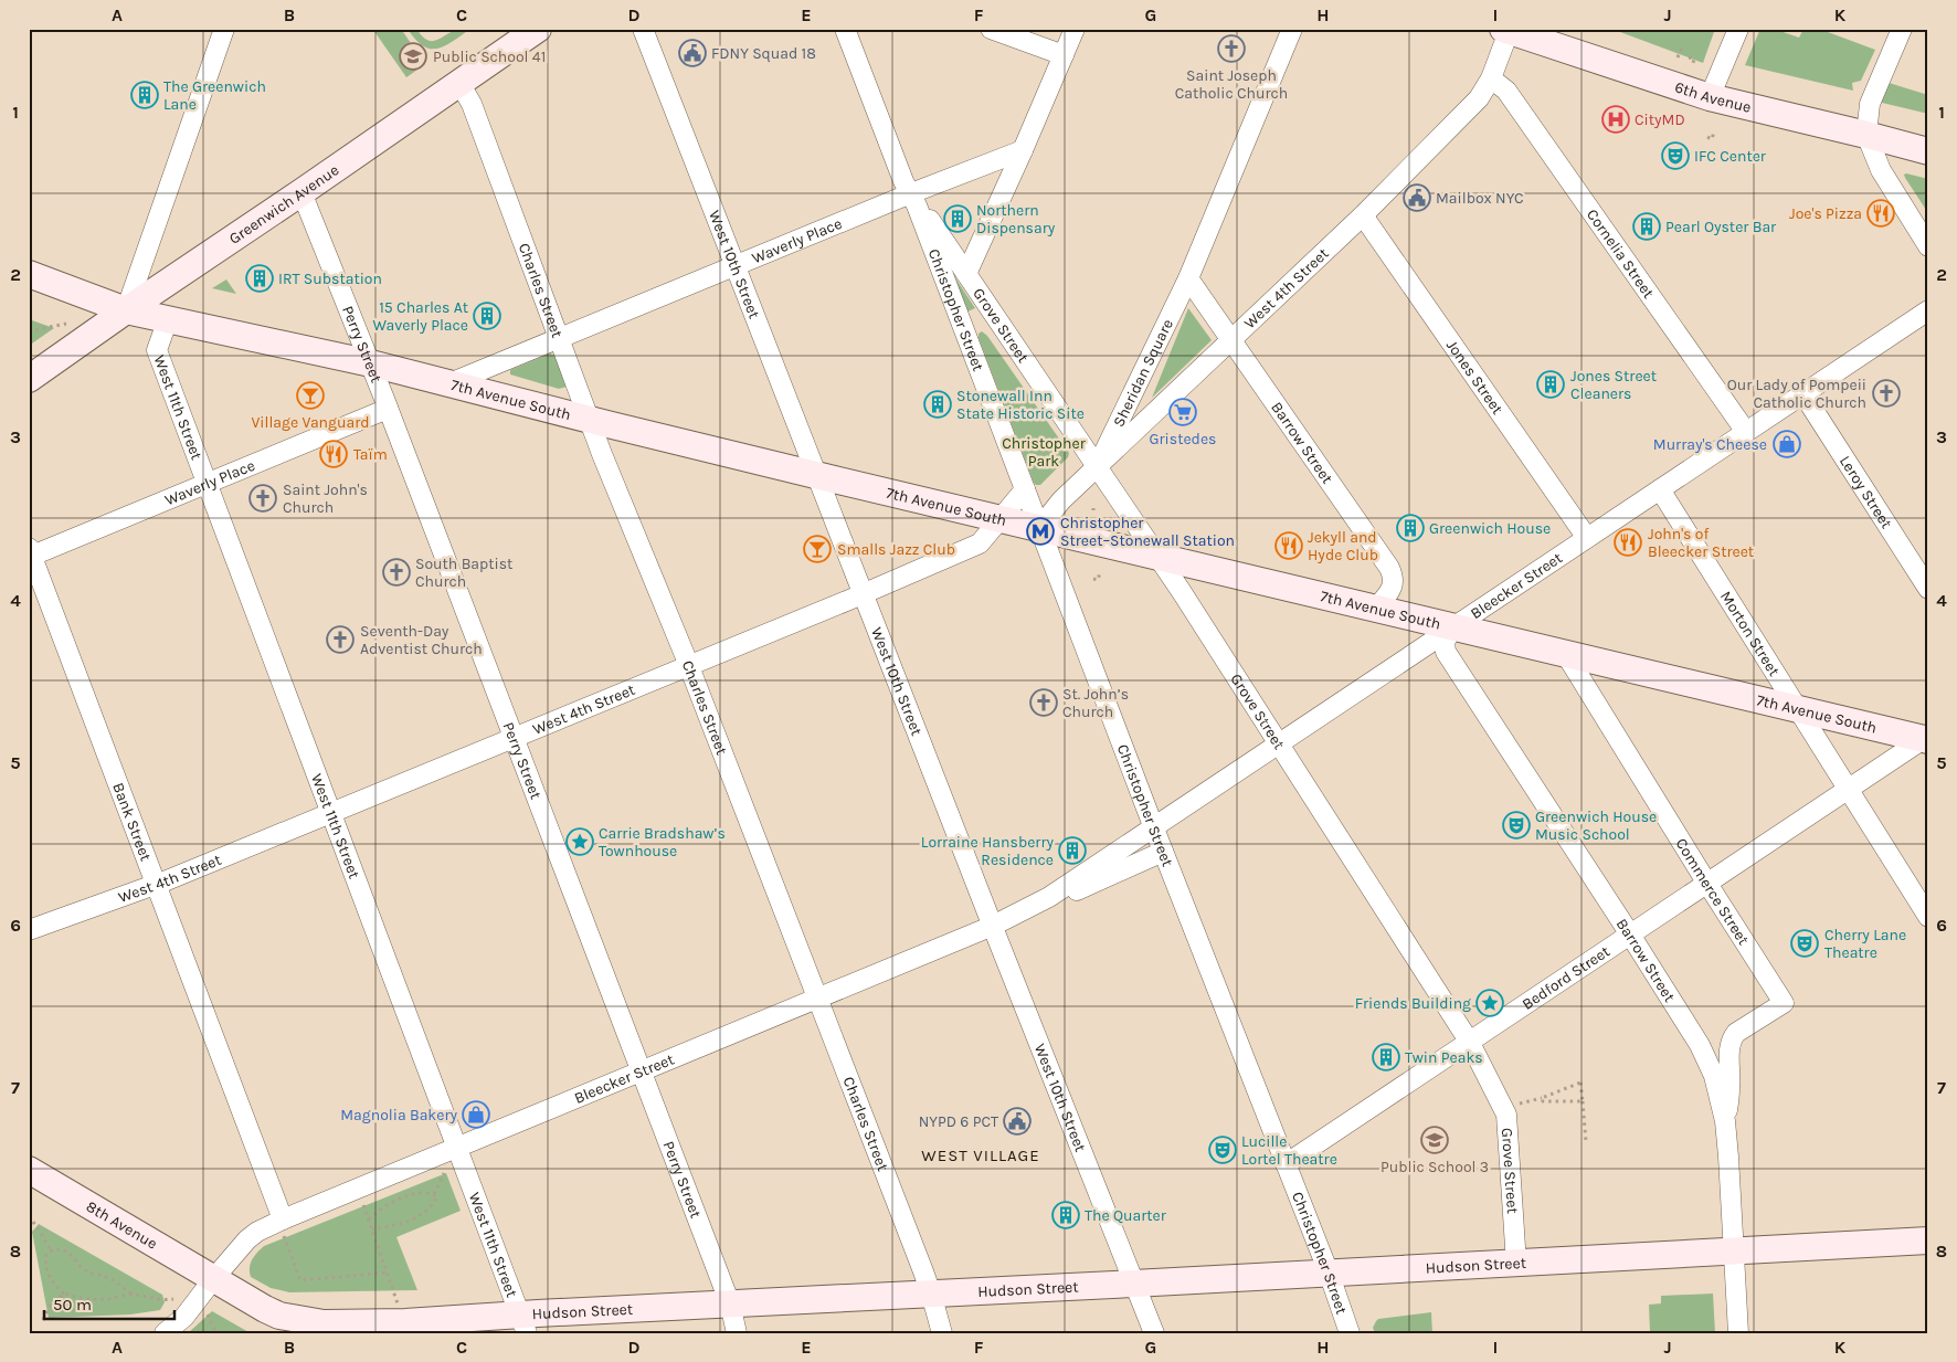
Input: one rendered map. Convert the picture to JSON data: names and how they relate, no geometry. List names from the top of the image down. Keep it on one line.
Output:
{"streets":{"main road":["6th Avenue","Greenwich Avenue","7th Avenue South","8th Avenue","Hudson Street"],"street":["Waverly Place","Cornelia Street","West 10th Street","West 4th Street","Charles Street","Christopher Street","Grove Street","Perry Street","Sheridan Square","Jones Street","West 11th Street","Barrow Street","Leroy Street","Bleecker Street","Morton Street","Bank Street","Commerce Street","Bedford Street"]},"crossings":[["6th Avenue","West 4th Street"],["Greenwich Avenue","Charles Street"],["Greenwich Avenue","Perry Street"],["Greenwich Avenue","7th Avenue South"],["Waverly Place","West 10th Street"],["Waverly Place","Charles Street"],["Waverly Place","Christopher Street"],["Waverly Place","Grove Street"],["Waverly Place","Perry Street"],["Waverly Place","7th Avenue South"],["Waverly Place","West 11th Street"],["Waverly Place","Bank Street"],["Cornelia Street","West 4th Street"],["Cornelia Street","Bleecker Street"],["West 10th Street","West 4th Street"],["West 10th Street","7th Avenue South"],["West 10th Street","Bleecker Street"],["West 10th Street","Hudson Street"],["West 4th Street","Charles Street"],["West 4th Street","Christopher Street"],["West 4th Street","Grove Street"],["West 4th Street","Perry Street"],["West 4th Street","Sheridan Square"],["West 4th Street","Jones Street"],["West 4th Street","7th Avenue South"],["West 4th Street","West 11th Street"],["West 4th Street","Barrow Street"],["West 4th Street","Bank Street"],["Charles Street","7th Avenue South"],["Charles Street","Bleecker Street"],["Charles Street","Hudson Street"],["Christopher Street","Grove Street"],["Christopher Street","7th Avenue South"],["Christopher Street","Bleecker Street"],["Christopher Street","Bedford Street"],["Christopher Street","Hudson Street"],["Grove Street","Sheridan Square"],["Grove Street","7th Avenue South"],["Grove Street","Bleecker Street"],["Grove Street","Bedford Street"],["Grove Street","Hudson Street"],["Perry Street","7th Avenue South"],["Perry Street","Bleecker Street"],["Perry Street","Hudson Street"],["Sheridan Square","Barrow Street"],["Jones Street","Bleecker Street"],["7th Avenue South","West 11th Street"],["7th Avenue South","Barrow Street"],["7th Avenue South","Bleecker Street"],["7th Avenue South","Morton Street"],["7th Avenue South","Commerce Street"],["7th Avenue South","Bedford Street"],["West 11th Street","Bleecker Street"],["West 11th Street","Hudson Street"],["Barrow Street","Bleecker Street"],["Barrow Street","Commerce Street"],["Barrow Street","Bedford Street"],["Barrow Street","Hudson Street"],["Leroy Street","Bleecker Street"],["Bleecker Street","Morton Street"],["Bleecker Street","Bank Street"],["Bleecker Street","8th Avenue"],["Bleecker Street","Hudson Street"],["Morton Street","Bedford Street"],["Commerce Street","Bedford Street"],["8th Avenue","Hudson Street"]],"districts":["WEST VILLAGE"],"parks":["Christopher Park"],"places":{"church":["Saint Joseph Catholic Church","Our Lady of Pompeii Catholic Church","Saint John's Church","South Baptist Church","Seventh-Day Adventist Church","St. John’s Church"],"public building":["FDNY Squad 18","Mailbox NYC","NYPD 6 PCT"],"school or university":["Public School 41","Public School 3"],"building":["The Greenwich Lane","Northern Dispensary","Pearl Oyster Bar","IRT Substation","15 Charles At Waverly Place","Jones Street Cleaners","Stonewall Inn State Historic Site","Greenwich House","Lorraine Hansberry Residence","Twin Peaks","The Quarter"],"hospital":["CityMD"],"theatre":["IFC Center","Greenwich House Music School","Cherry Lane Theatre","Lucille Lortel Theatre"],"restaurant":["Joe's Pizza","Taïm","John's of Bleecker Street","Jekyll and Hyde Club"],"bar":["Village Vanguard","Smalls Jazz Club"],"supermarket":["Gristedes"],"shop":["Murray's Cheese","Magnolia Bakery"],"metro station":["Christopher Street–Stonewall Station"],"place":["Carrie Bradshaw’s Townhouse","Friends Building"]},"scale_bar":"50 m","grid":{"columns":["A","B","C","D","E","F","G","H","I","J","K"],"rows":["1","2","3","4","5","6","7","8"]}}
